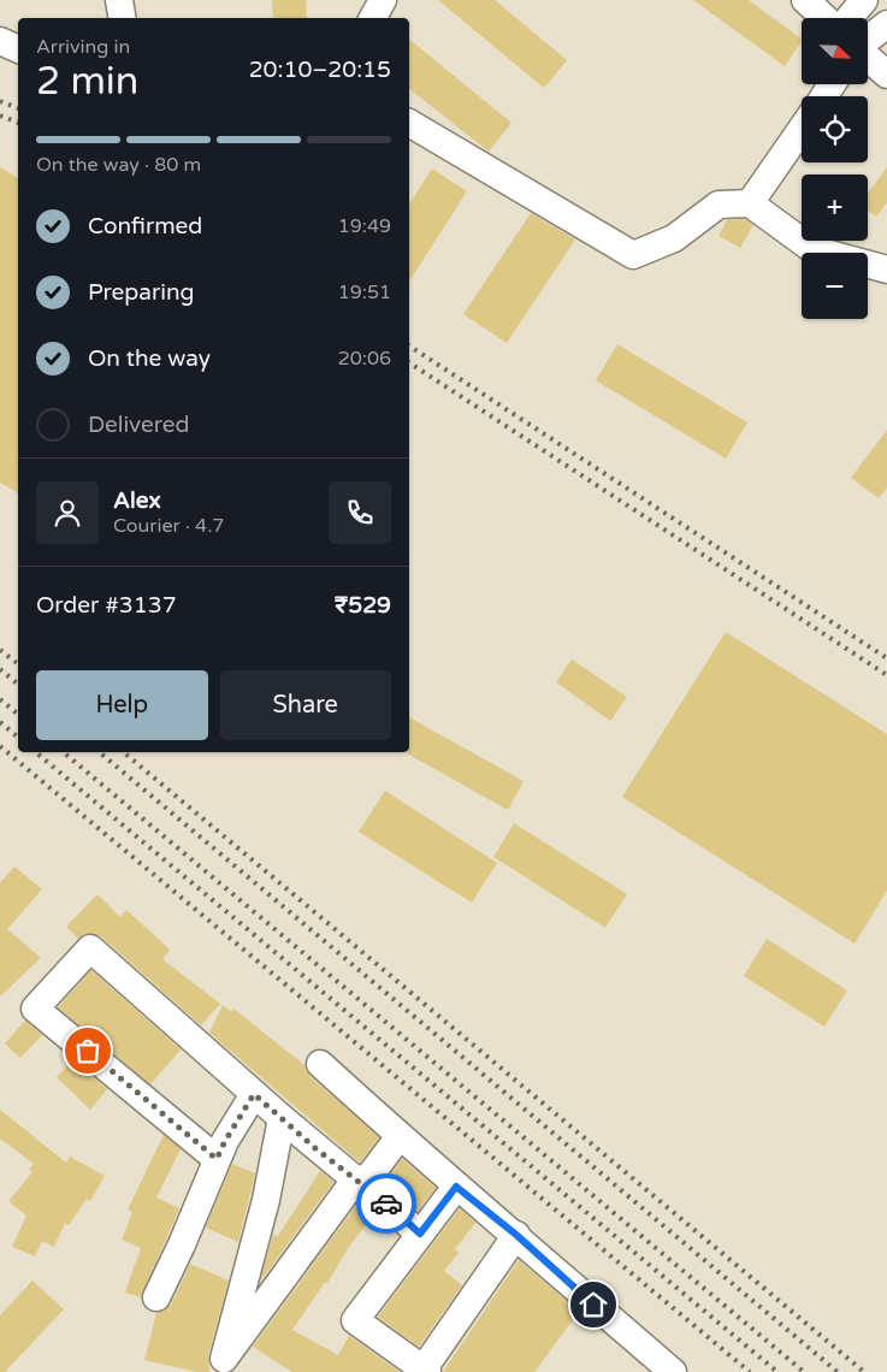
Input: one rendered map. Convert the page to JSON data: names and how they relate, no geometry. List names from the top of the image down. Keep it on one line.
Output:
{"north":"bottom right","page":{"map_buttons":["+","−"],"heading":["2 min","Arriving in","20:10–20:15"],"panel":["Alex","Courier · 4.7","Order #3137","₹529"],"bar":"On the way · 80 m","list":[["Confirmed","19:49"],["Preparing","19:51"],["On the way","20:06"],"Delivered"],"buttons":["Help","Share"]}}
